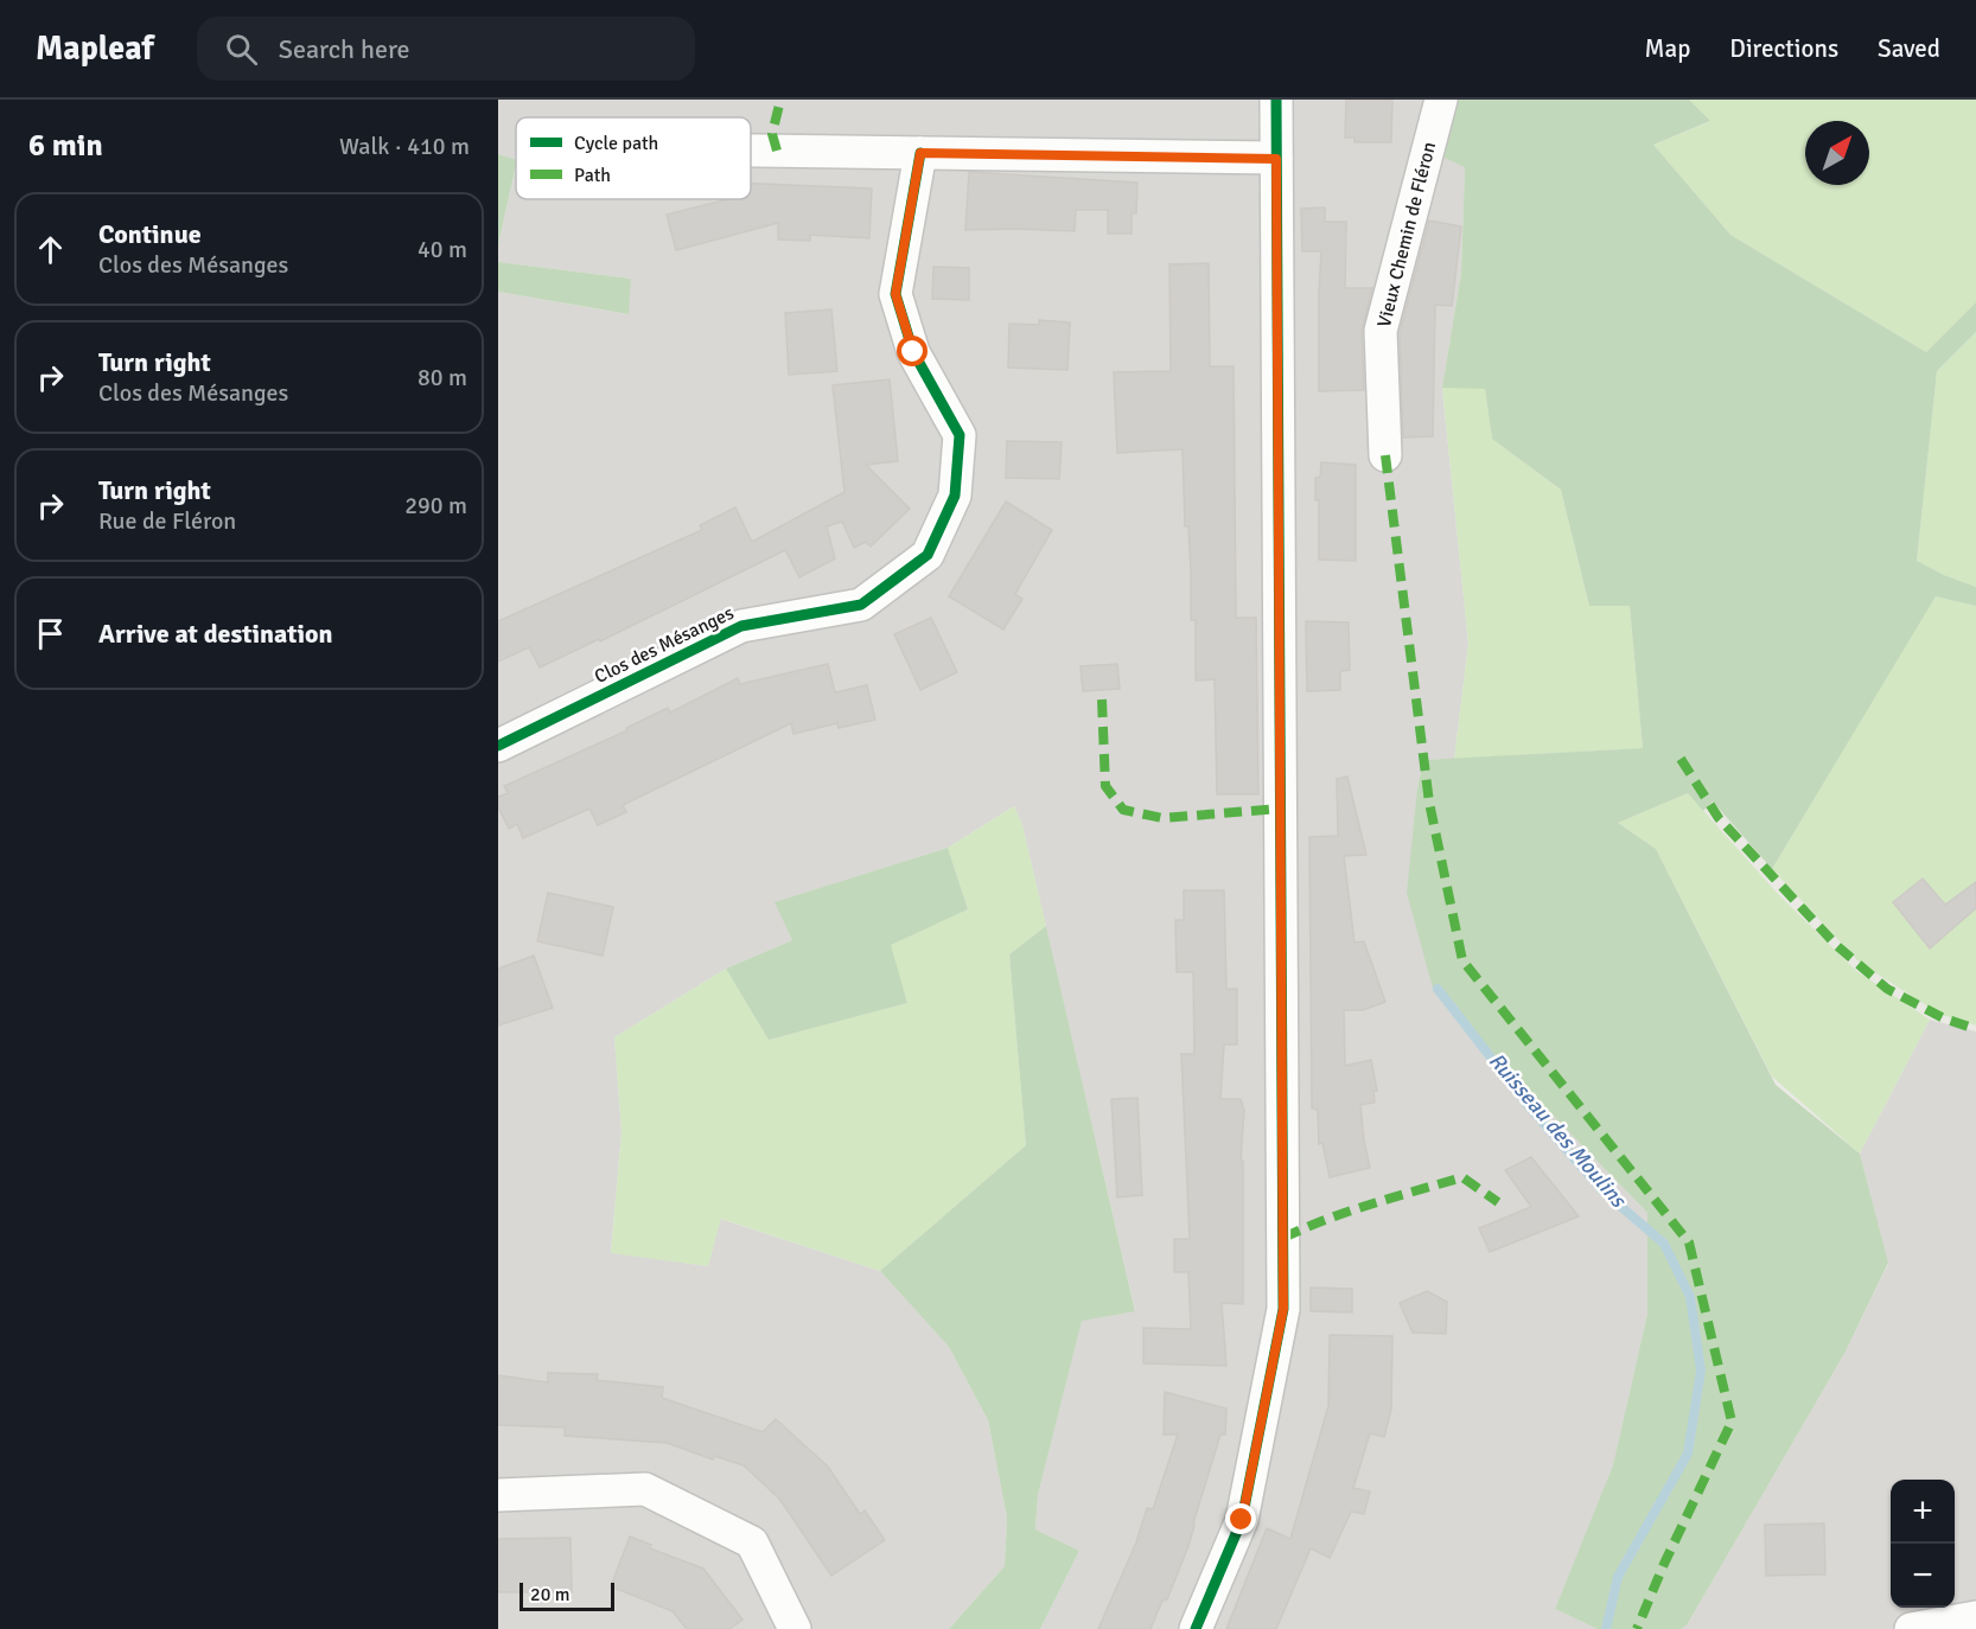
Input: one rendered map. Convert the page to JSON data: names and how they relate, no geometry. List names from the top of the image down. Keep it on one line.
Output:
{"streets":{"street":["Vieux Chemin de Fléron","Clos des Mésanges"]},"water":["Ruisseau des Moulins"],"legend":["Cycle path","Path"],"scale_bar":"20 m","north":"top right","page":{"header":"Mapleaf","search":"Search here","nav":["Map","Directions","Saved"],"heading":["6 min","Walk · 410 m"],"list":[["Continue","Clos des Mésanges","40 m"],["Turn right","Clos des Mésanges","80 m"],["Turn right","Rue de Fléron","290 m"],"Arrive at destination"],"map_buttons":["+","−"],"scale":"20 m"}}
